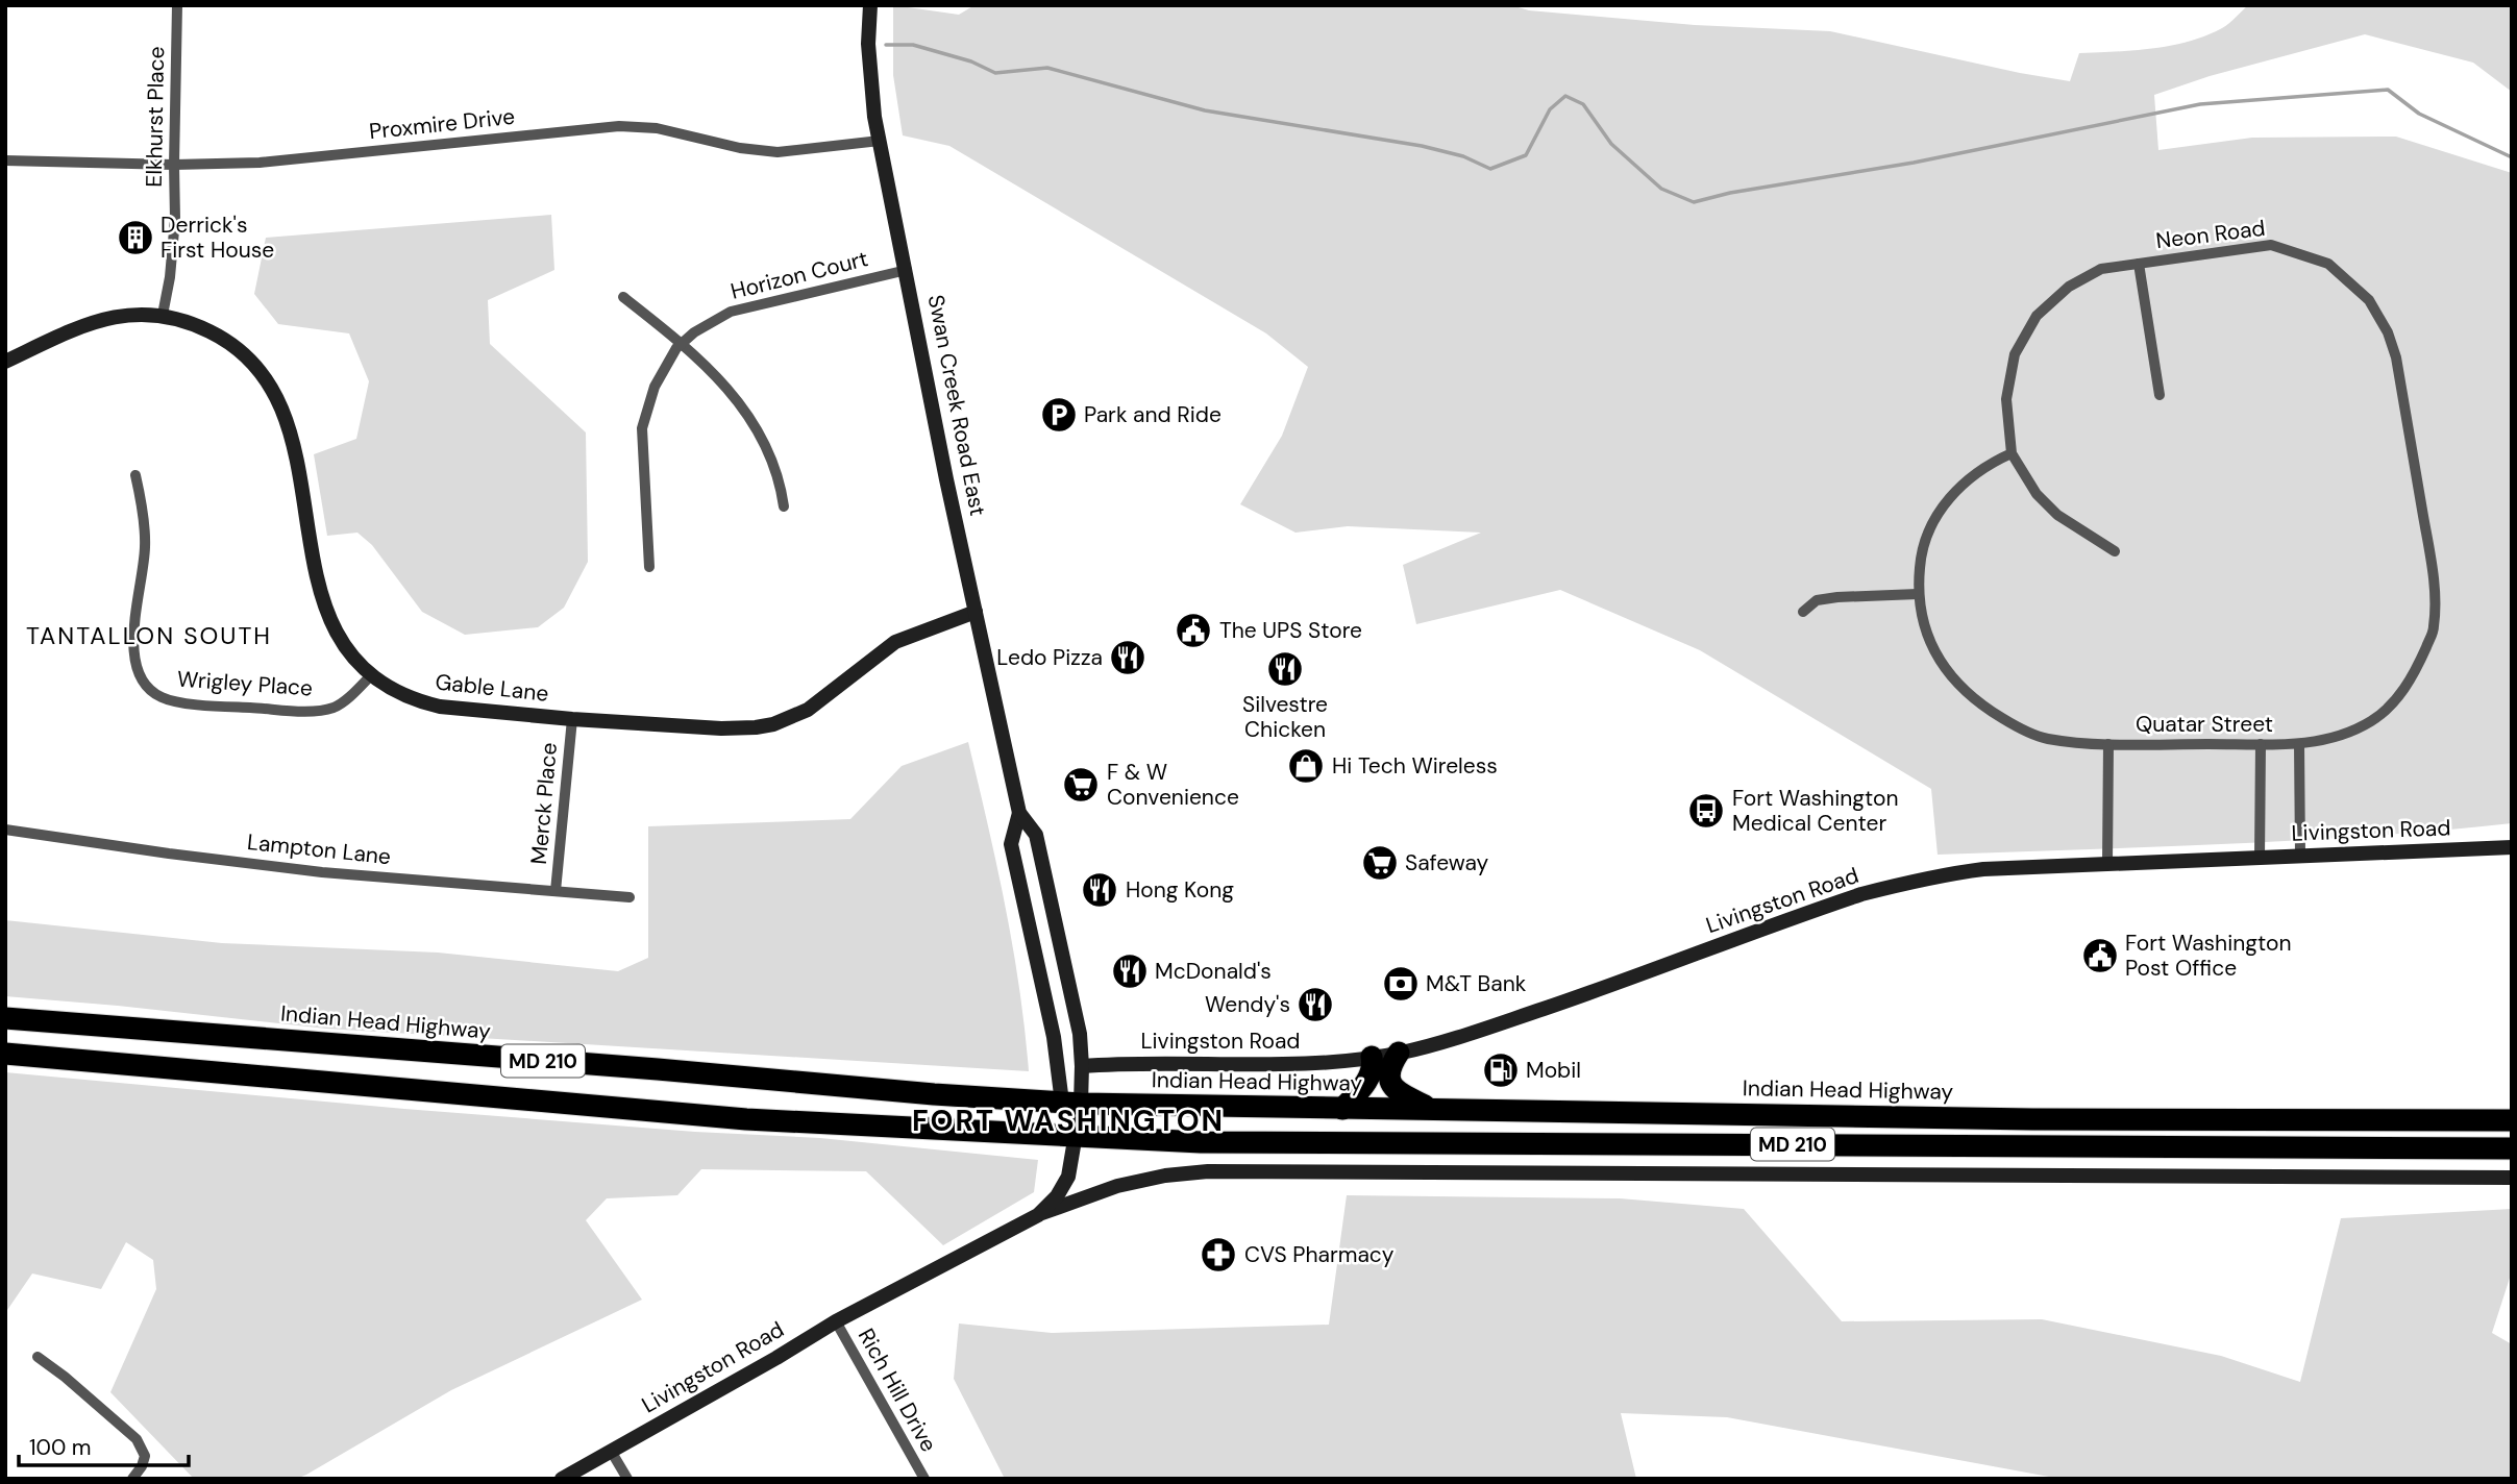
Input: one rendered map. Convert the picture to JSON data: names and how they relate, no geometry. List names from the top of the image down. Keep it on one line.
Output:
{"streets":{"highway":["Indian Head Highway","MD 210"],"main road":["Swan Creek Road East","Gable Lane","Livingston Road"],"street":["Elkhurst Place","Proxmire Drive","Neon Road","Horizon Court","Wrigley Place","Quatar Street","Merck Place","Lampton Lane","Rich Hill Drive"]},"crossings":[["Elkhurst Place","Proxmire Drive"],["Elkhurst Place","Gable Lane"],["Proxmire Drive","Swan Creek Road East"],["Neon Road","Quatar Street"],["Horizon Court","Swan Creek Road East"],["Swan Creek Road East","Gable Lane"],["Swan Creek Road East","Livingston Road"],["Swan Creek Road East","Indian Head Highway"],["Swan Creek Road East","MD 210"],["Wrigley Place","Gable Lane"],["Gable Lane","Merck Place"],["Quatar Street","Livingston Road"],["Merck Place","Lampton Lane"],["Livingston Road","MD 210"],["Livingston Road","Rich Hill Drive"]],"districts":["TANTALLON SOUTH","FORT WASHINGTON"],"places":{"building":["Derrick's First House"],"parking":["Park and Ride"],"public building":["The UPS Store","Fort Washington Post Office"],"restaurant":["Ledo Pizza","Silvestre Chicken","Hong Kong","McDonald's","Wendy's"],"shop":["Hi Tech Wireless"],"supermarket":["F & W Convenience","Safeway"],"bus stop":["Fort Washington Medical Center"],"bank":["M&T Bank"],"fuel station":["Mobil"],"pharmacy":["CVS Pharmacy"]},"scale_bar":"100 m"}
